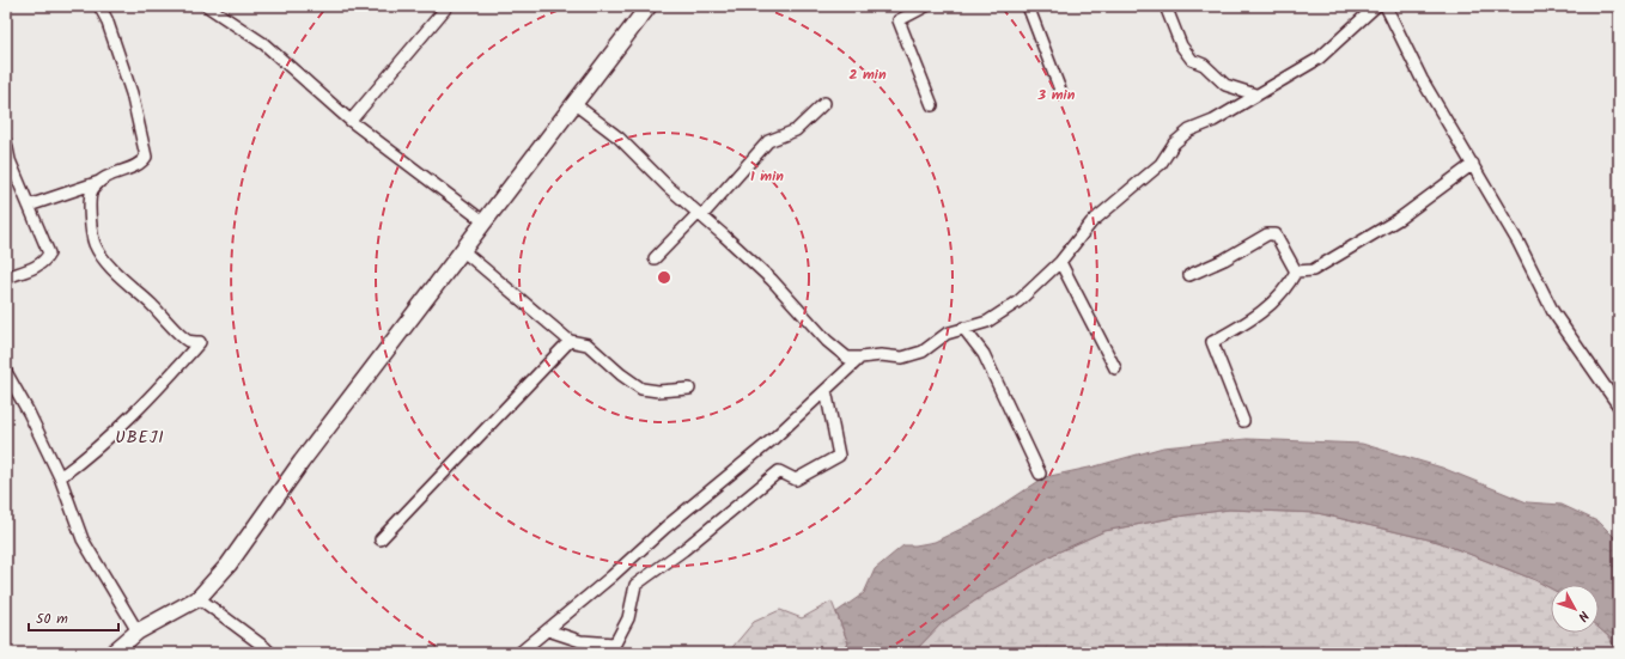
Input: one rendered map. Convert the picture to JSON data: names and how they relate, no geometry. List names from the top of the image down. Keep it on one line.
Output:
{"districts":["UBEJI"],"scale_bar":"50 m","north":"bottom right","rings":["2 min","3 min","1 min"]}
